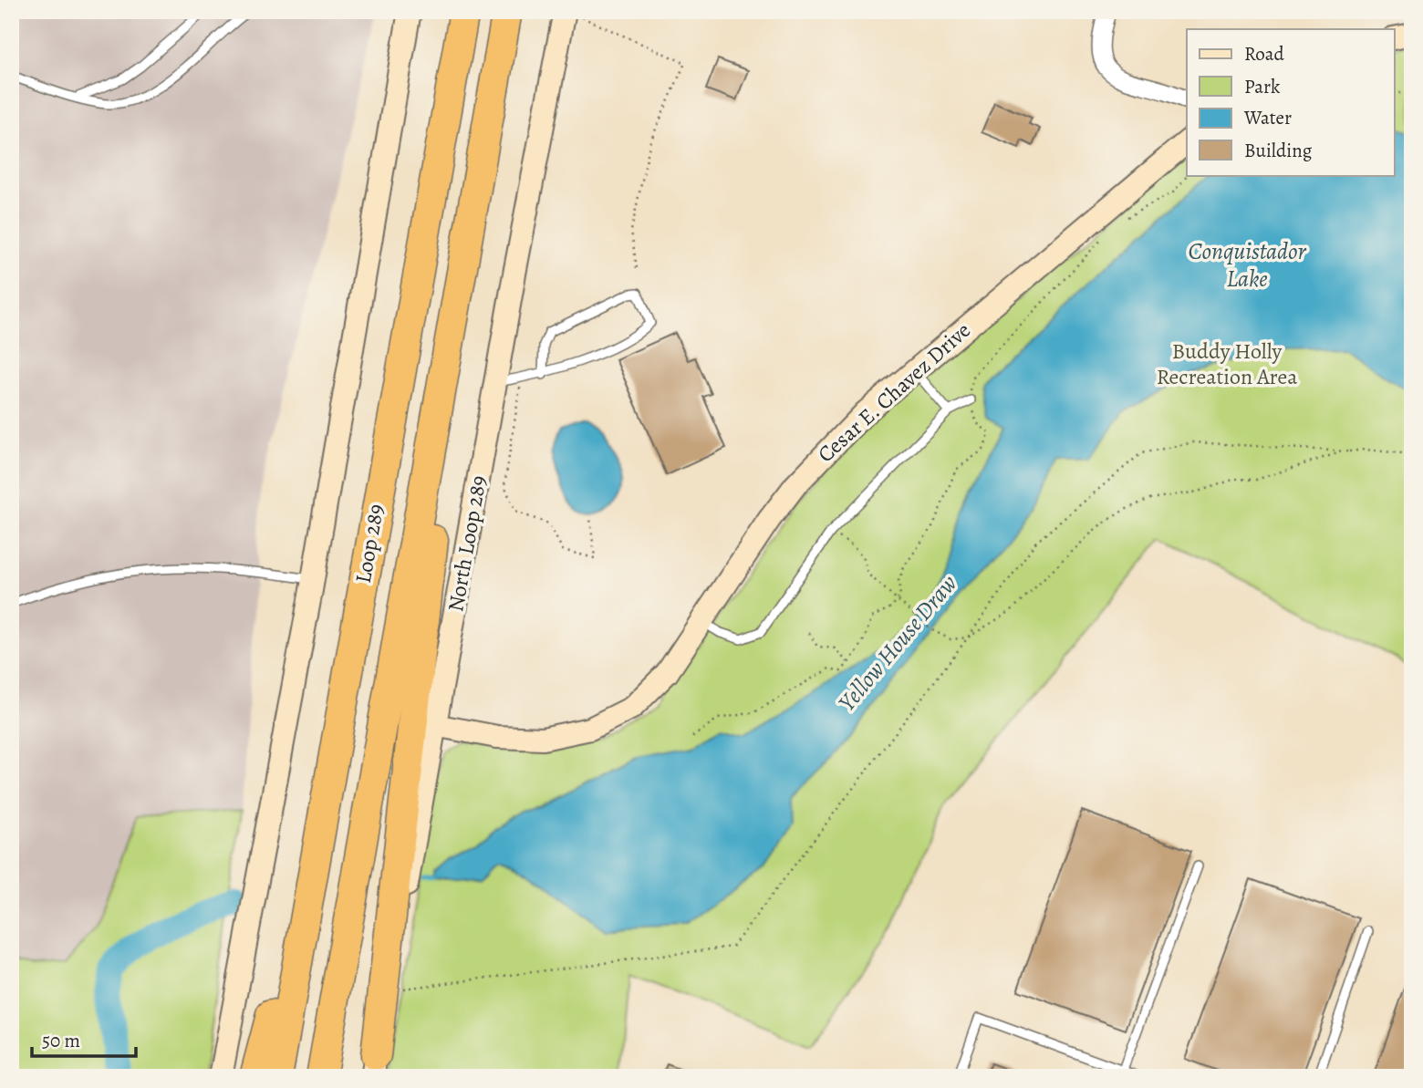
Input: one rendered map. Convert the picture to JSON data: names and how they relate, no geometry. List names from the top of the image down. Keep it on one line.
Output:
{"streets":{"highway":["Loop 289"],"main road":["Cesar E. Chavez Drive","North Loop 289"]},"crossings":[["Cesar E. Chavez Drive","North Loop 289"]],"water":["Conquistador Lake","Yellow House Draw"],"parks":["Buddy Holly Recreation Area"],"legend":["Road","Park","Water","Building"],"scale_bar":"50 m"}
